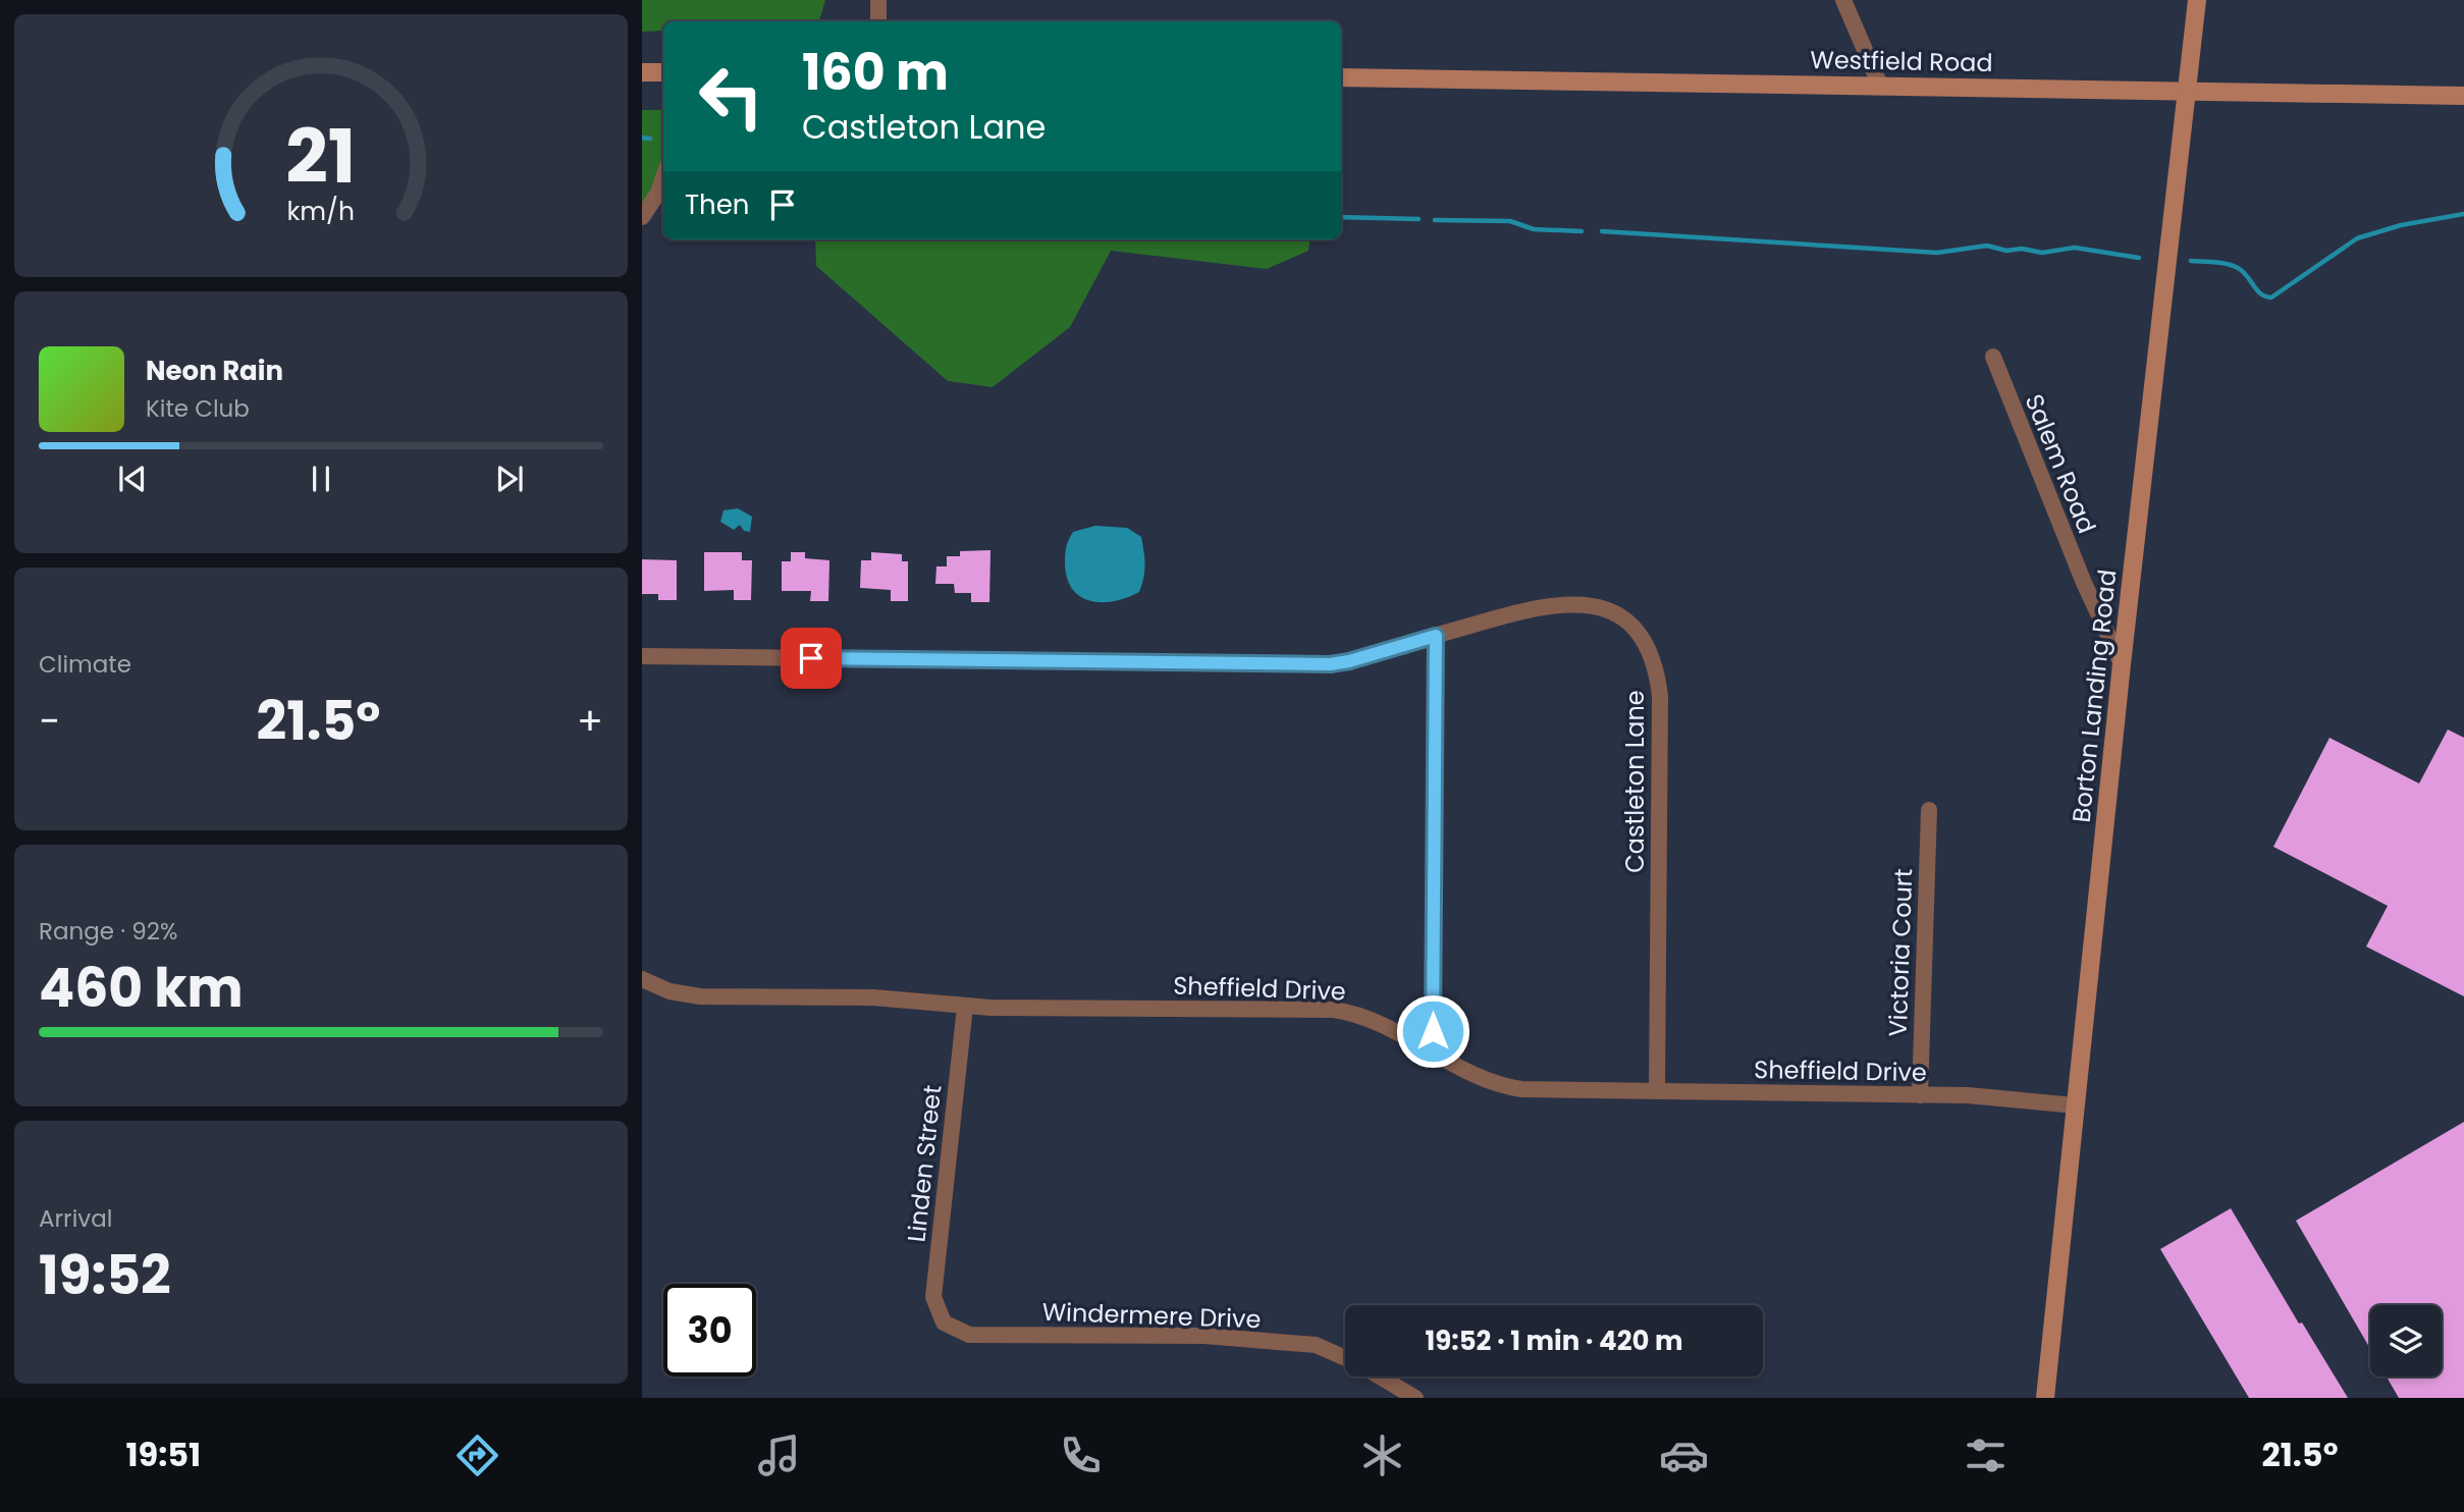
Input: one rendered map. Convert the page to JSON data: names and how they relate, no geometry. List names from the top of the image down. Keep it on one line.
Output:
{"streets":{"street":["Westfield Road","Salem Road","Borton Landing Road","Castleton Lane","Victoria Court","Sheffield Drive","Linden Street","Windermere Drive"]},"crossings":[["Westfield Road","Borton Landing Road"],["Salem Road","Borton Landing Road"],["Borton Landing Road","Sheffield Drive"],["Castleton Lane","Sheffield Drive"],["Victoria Court","Sheffield Drive"],["Sheffield Drive","Linden Street"],["Linden Street","Windermere Drive"]],"page":{"turn":["160 m","Castleton Lane"],"then":"Then","song":["Neon Rain","Kite Club"],"tile":["Climate",["Range · 92%","460 km"],["Arrival","19:52"]],"heat":["−","21.5°","+"],"limit":"30","trip":"19:52 · 1 min · 420 m","tabs":["19:51","21.5°"],"gauge":["21","km/h"]}}
